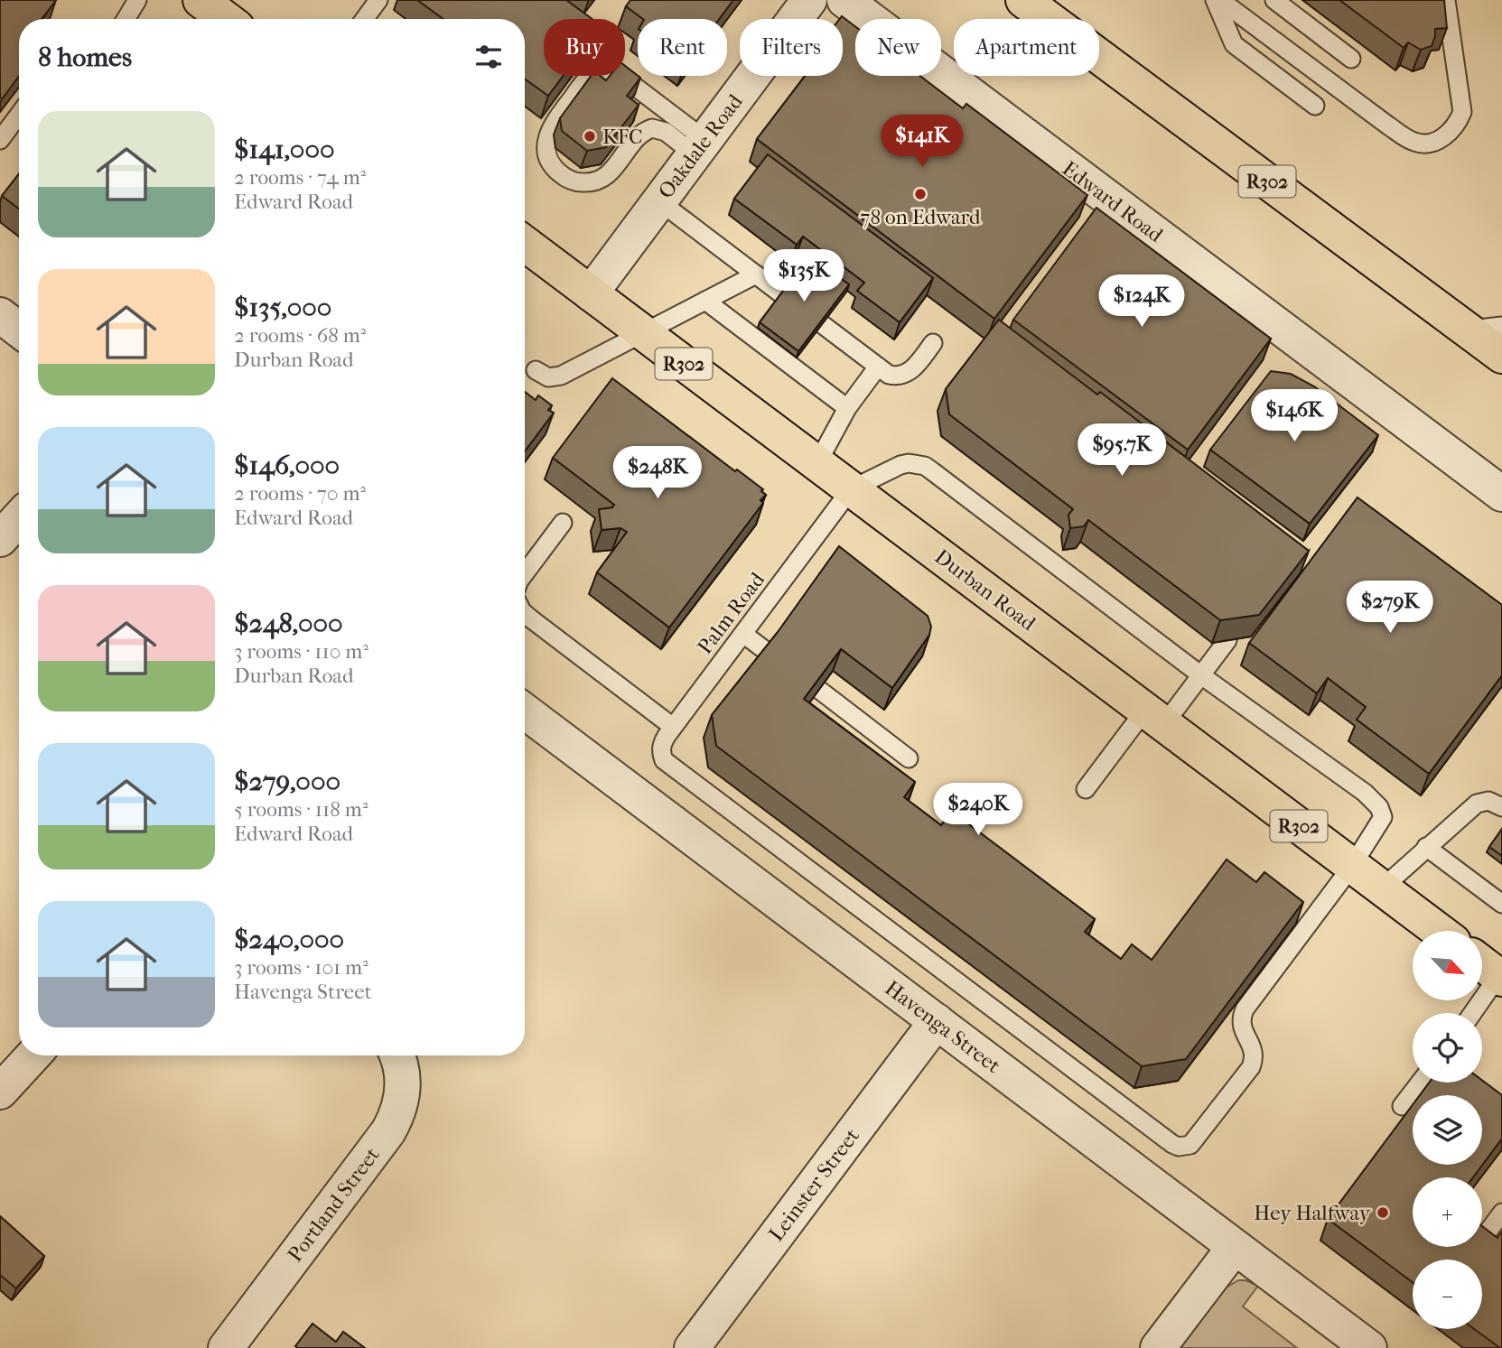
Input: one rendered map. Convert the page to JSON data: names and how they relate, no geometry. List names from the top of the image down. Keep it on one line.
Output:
{"streets":{"main road":["R302","Durban Road"],"street":["Oakdale Road","Edward Road","Havenga Street","Leinster Street","Portland Street"],"lane":["Palm Road"]},"crossings":[["Oakdale Road","Durban Road"],["Durban Road","Palm Road"],["Havenga Street","Leinster Street"]],"places":["KFC","78 on Edward","Hey Halfway"],"north":"bottom right","page":{"chip":["Buy","Rent","Filters","New","Apartment"],"heading":"8 homes","list":[{"name":"$141,000","note":"2 rooms · 74 m² · Edward Road"},{"name":"$135,000","note":"2 rooms · 68 m² · Durban Road"},{"name":"$146,000","note":"2 rooms · 70 m² · Edward Road"},{"name":"$248,000","note":"3 rooms · 110 m² · Durban Road"},{"name":"$279,000","note":"5 rooms · 118 m² · Edward Road"},{"name":"$240,000","note":"3 rooms · 101 m² · Havenga Street"}],"price":["$141K","$135K","$124K","$146K","$95.7K","$248K","$279K","$240K"],"map_buttons":["+","−"]}}
